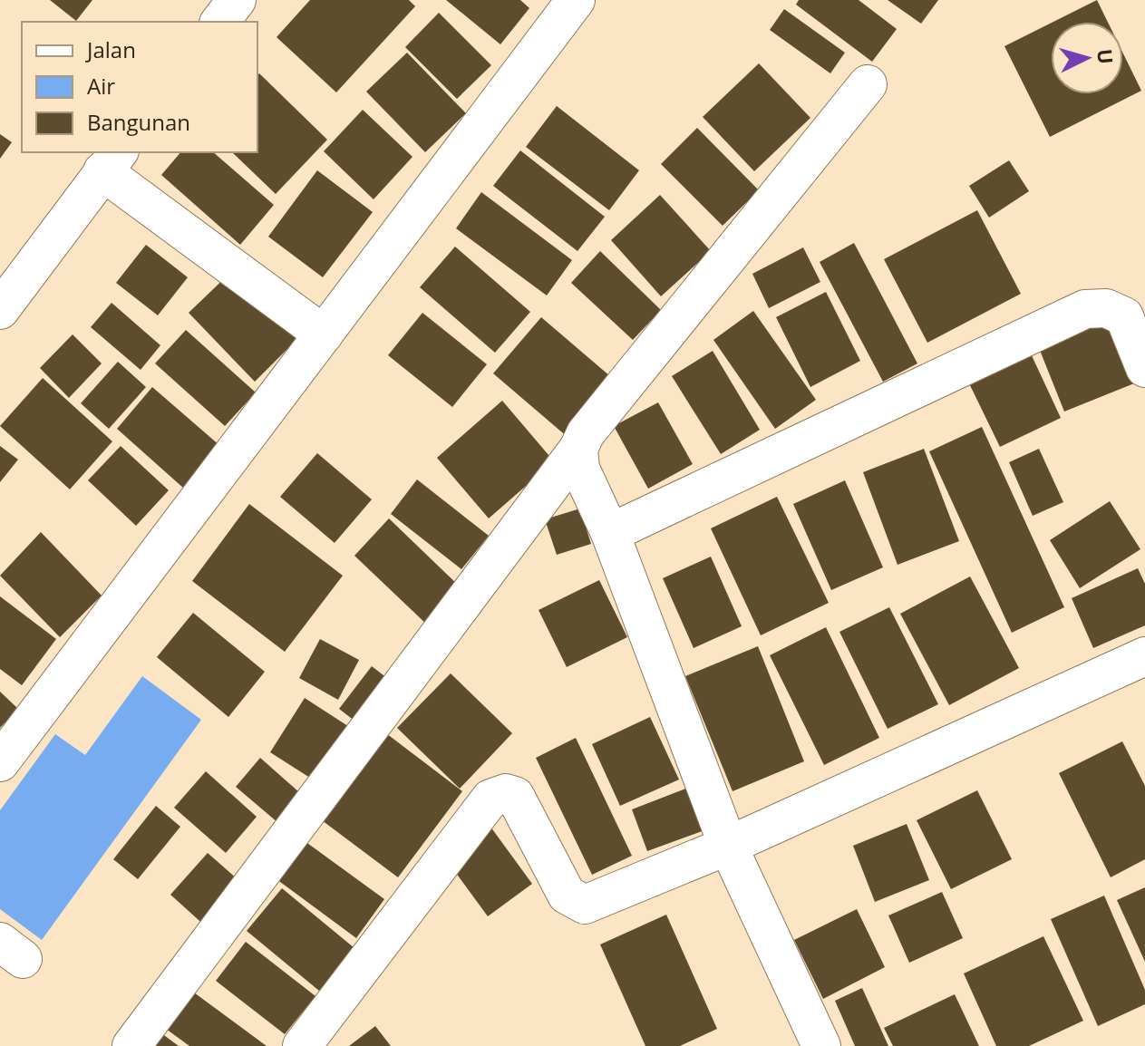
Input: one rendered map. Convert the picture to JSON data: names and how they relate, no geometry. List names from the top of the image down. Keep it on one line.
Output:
{"legend":["Jalan","Air","Bangunan"],"north":"right"}
